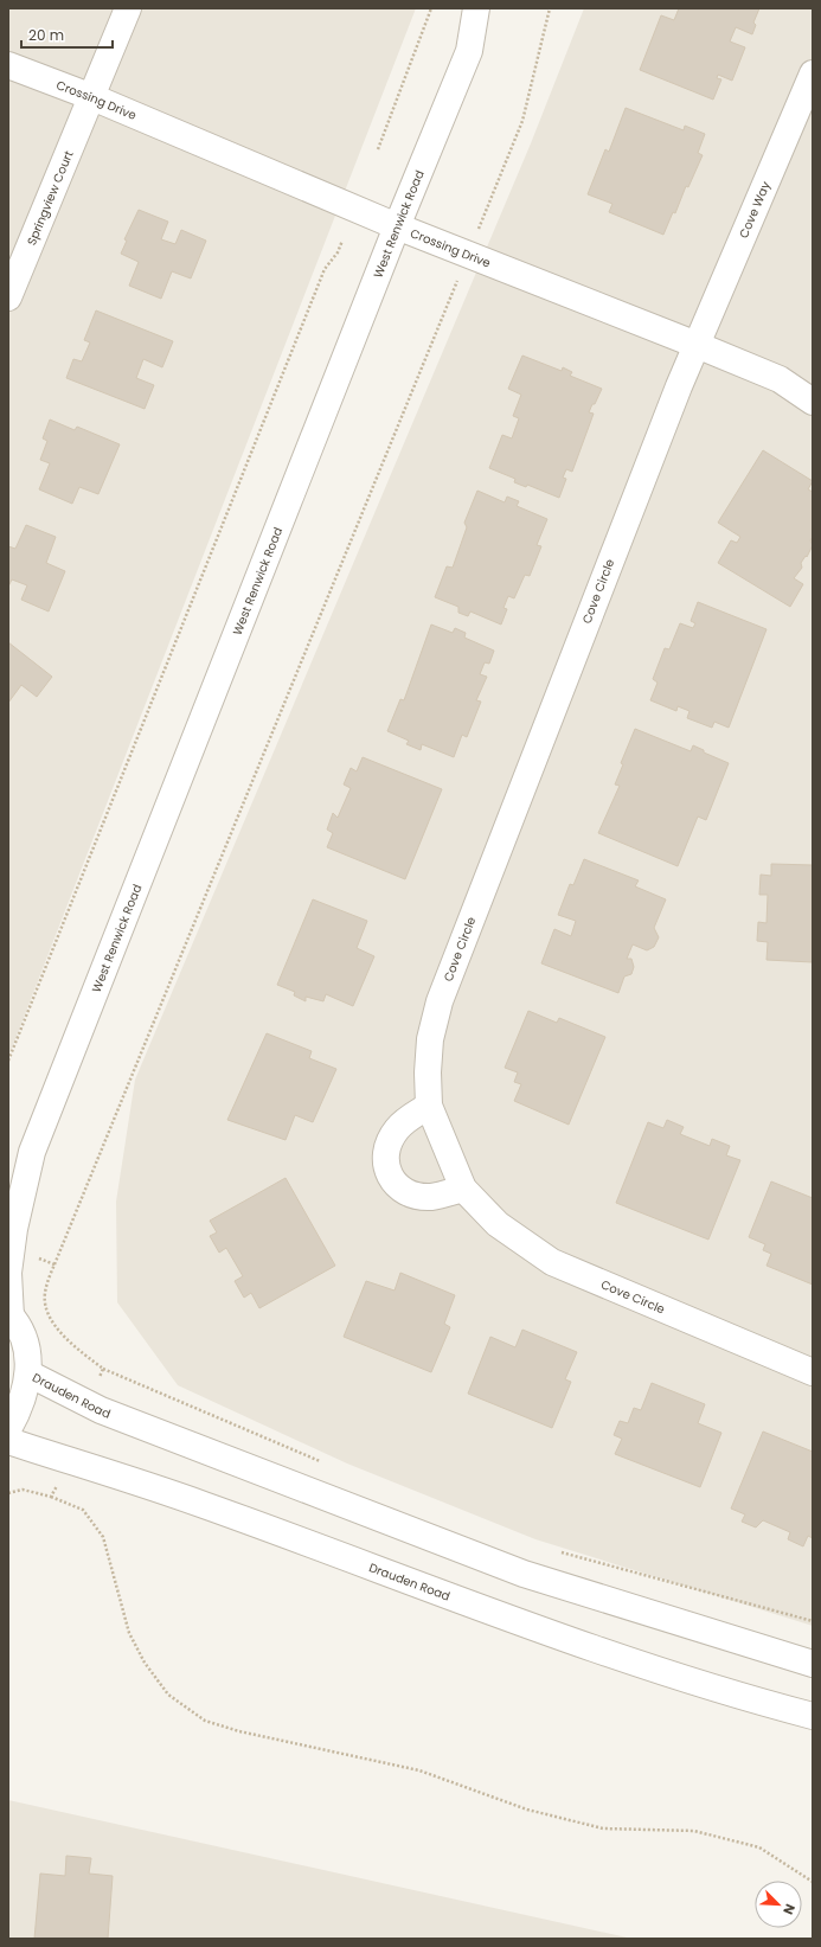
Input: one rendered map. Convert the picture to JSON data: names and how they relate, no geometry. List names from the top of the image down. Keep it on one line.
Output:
{"streets":{"street":["Crossing Drive","Springview Court","Cove Way","West Renwick Road","Cove Circle","Drauden Road"]},"crossings":[["Crossing Drive","Springview Court"],["Crossing Drive","Cove Way"],["Crossing Drive","West Renwick Road"],["Crossing Drive","Cove Circle"],["Cove Way","Cove Circle"]],"scale_bar":"20 m","north":"bottom right"}
